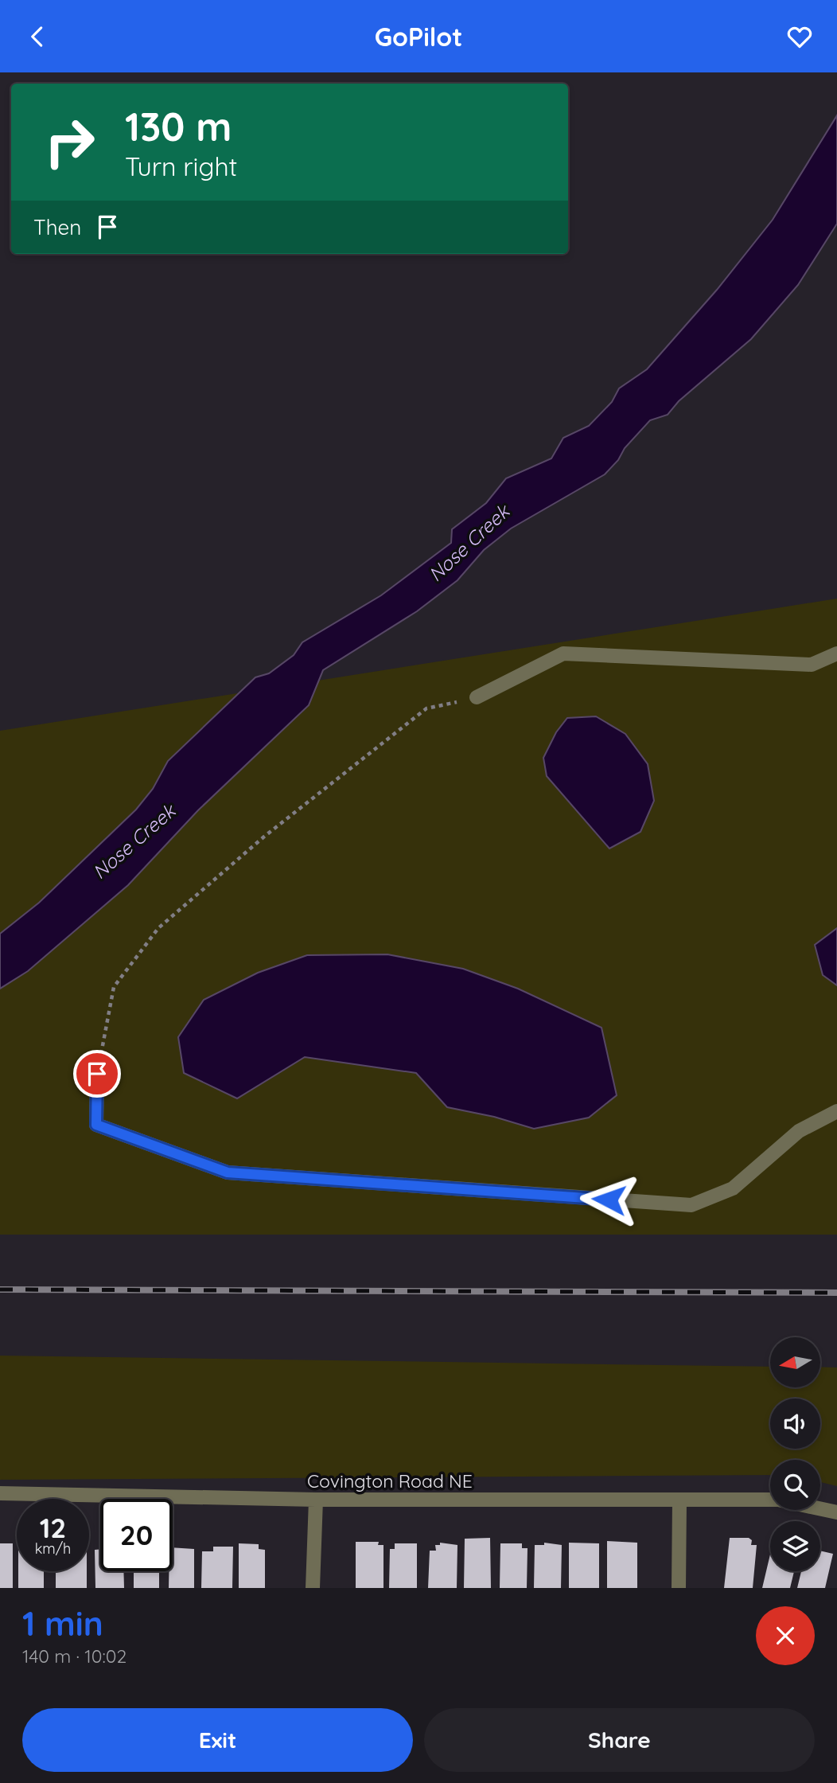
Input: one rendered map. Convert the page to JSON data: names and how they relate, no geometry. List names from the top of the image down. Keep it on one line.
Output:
{"streets":{"street":["Covington Road NE"]},"water":["Nose Creek"],"north":"left","page":{"header":"GoPilot","turn":["130 m","Turn right"],"then":"Then","speed":"12 km/h","limit":"20","heading":["1 min","140 m · 10:02"],"buttons":["Exit","Share"]}}
